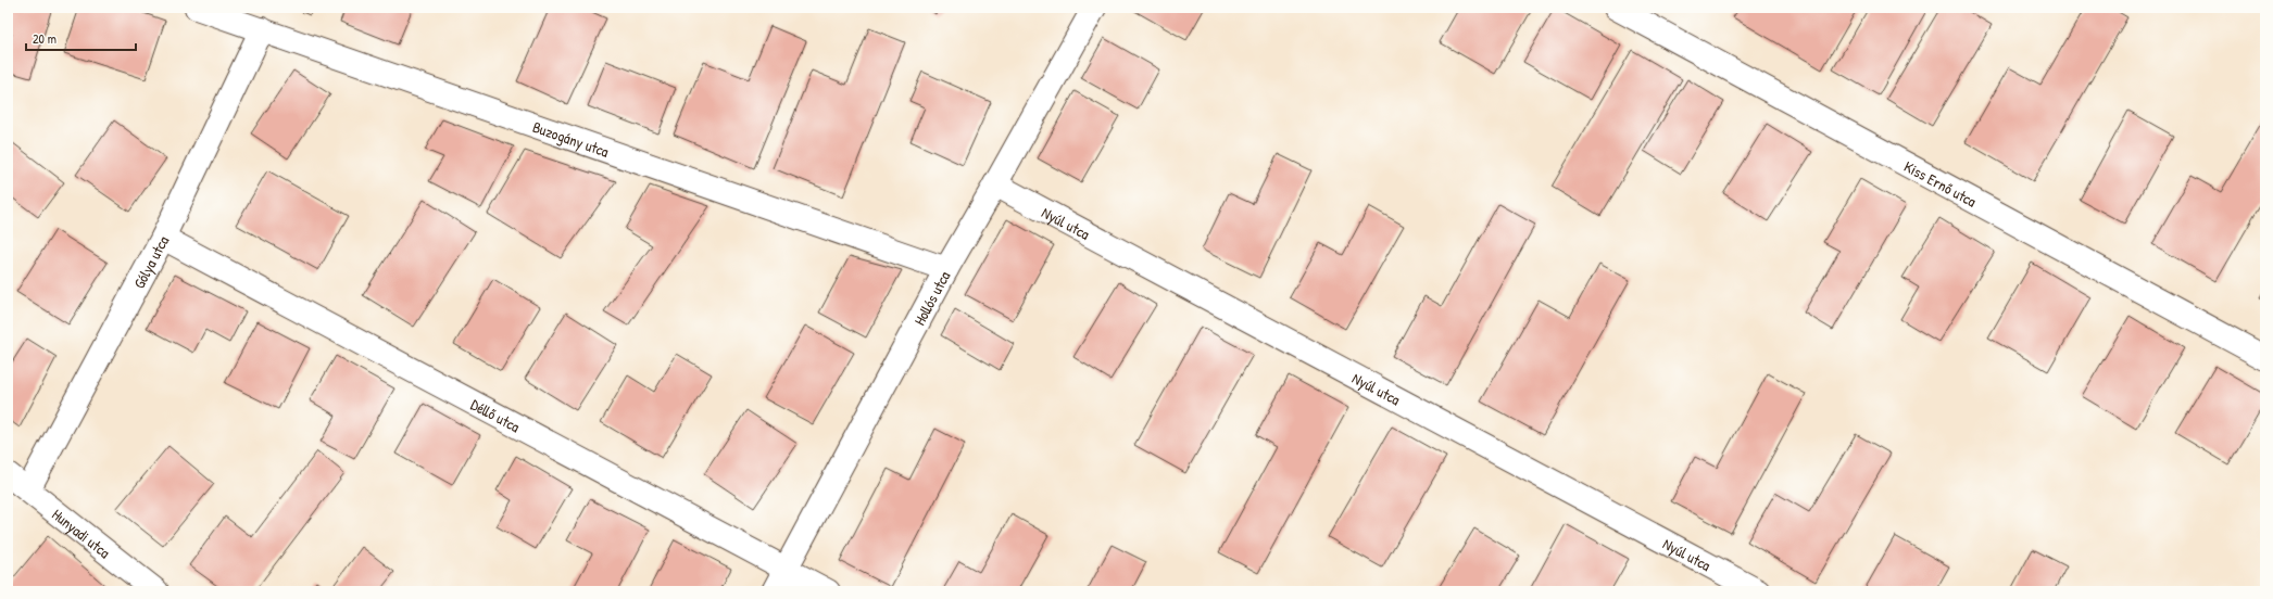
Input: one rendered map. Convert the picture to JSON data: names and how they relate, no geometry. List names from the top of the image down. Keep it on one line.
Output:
{"streets":{"street":["Buzogány utca","Kiss Ernő utca","Nyúl utca","Gólya utca","Hollós utca","Déllő utca","Hunyadi utca"]},"crossings":[["Buzogány utca","Gólya utca"],["Buzogány utca","Hollós utca"],["Nyúl utca","Hollós utca"],["Gólya utca","Déllő utca"],["Gólya utca","Hunyadi utca"],["Hollós utca","Déllő utca"]],"scale_bar":"20 m"}
